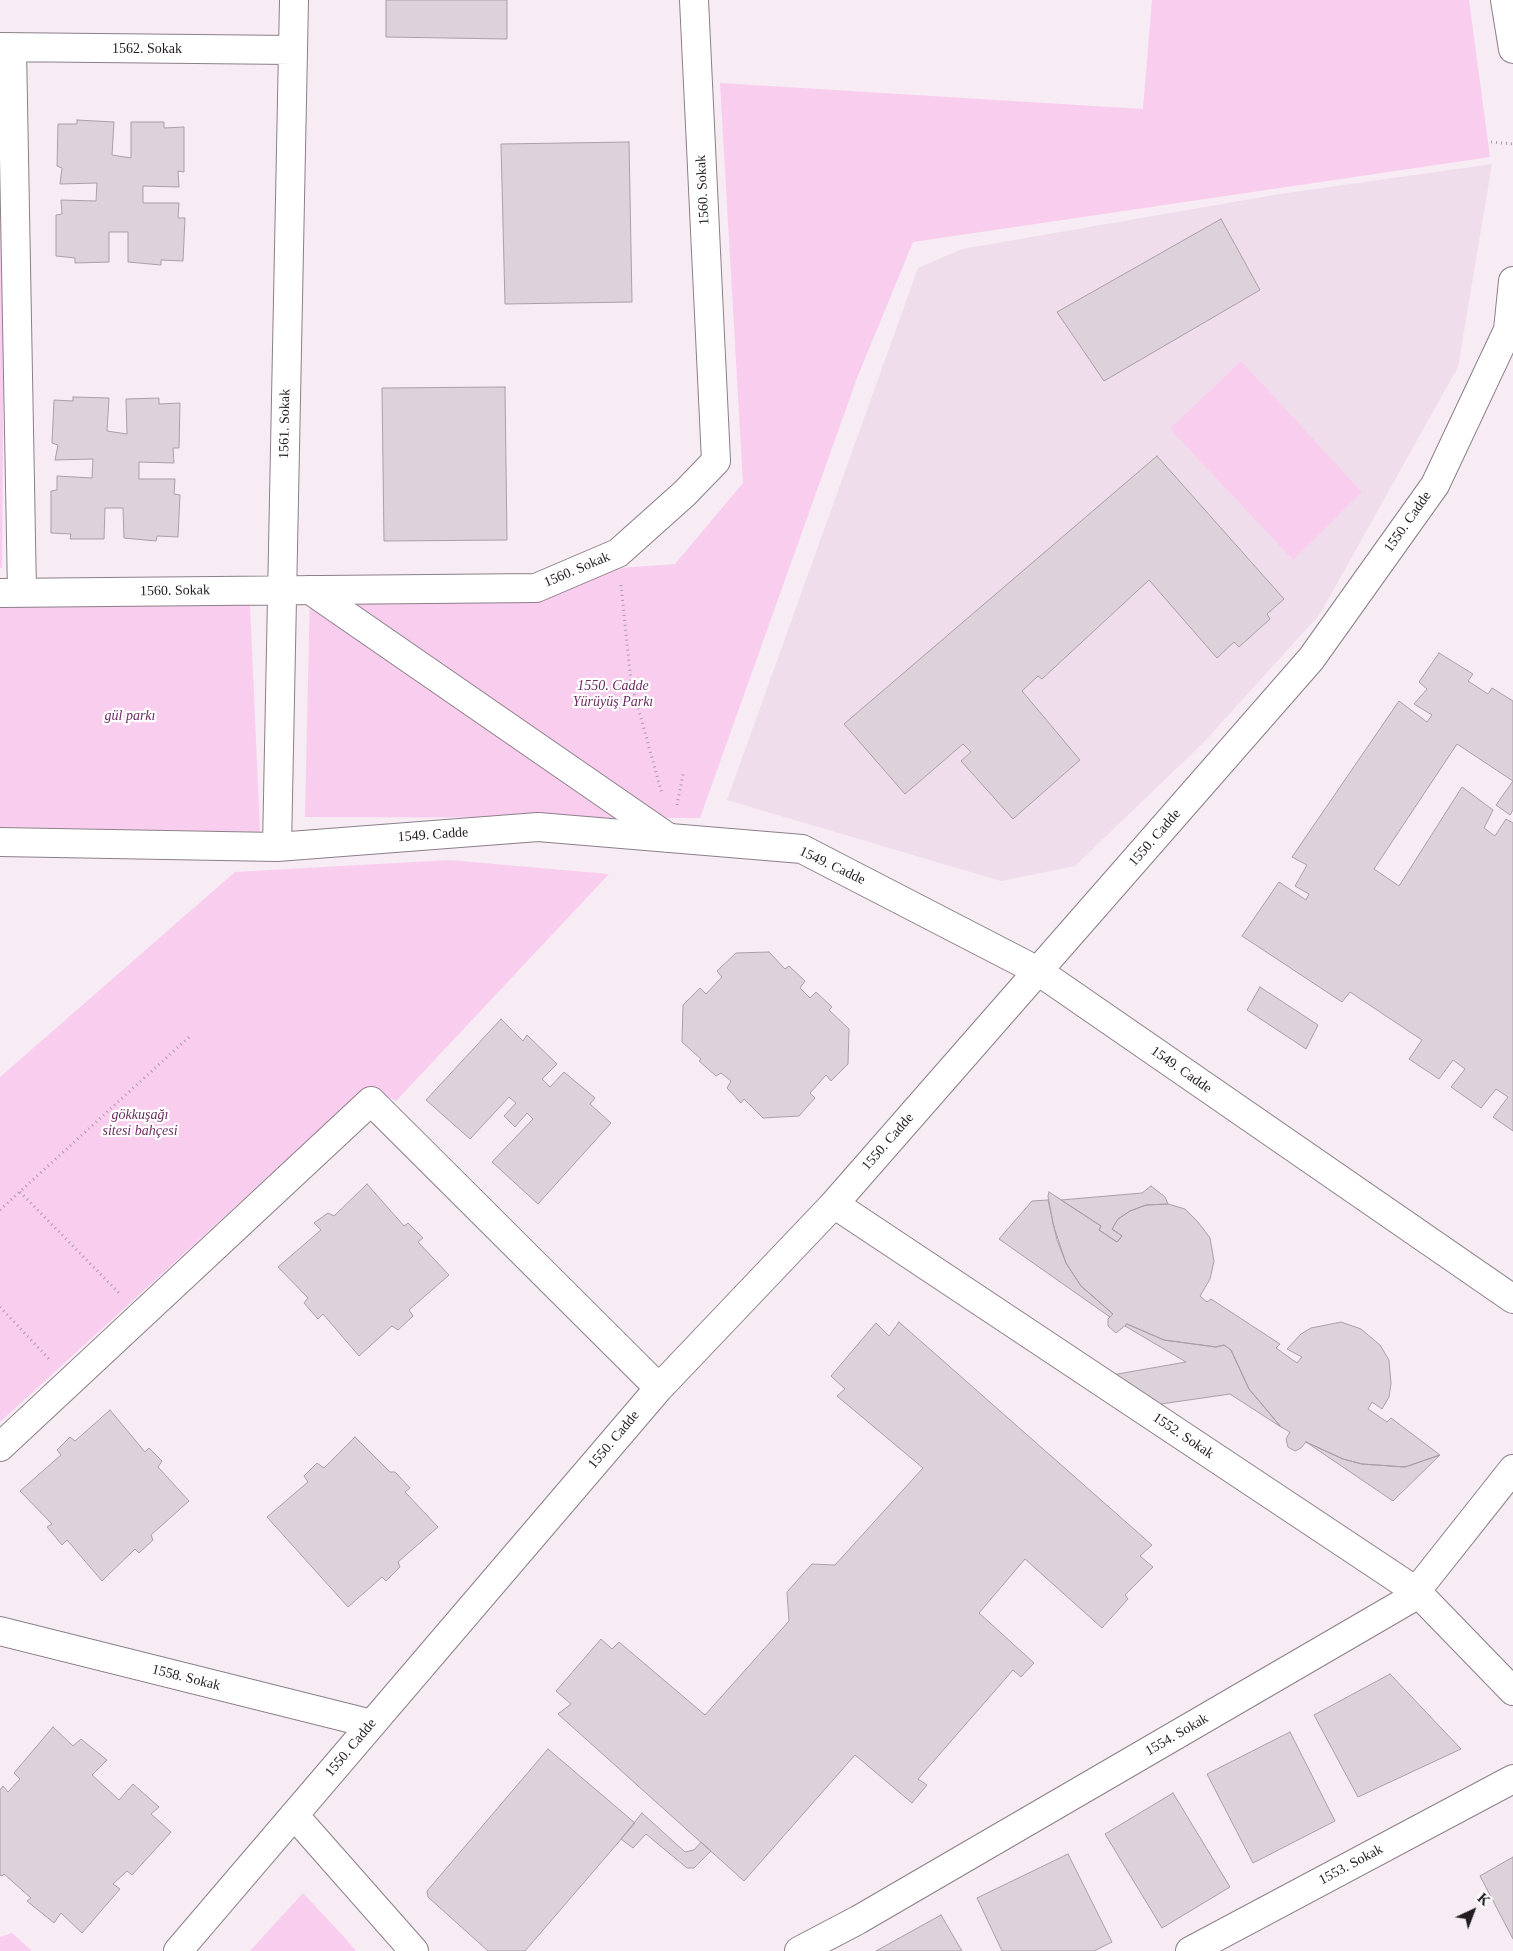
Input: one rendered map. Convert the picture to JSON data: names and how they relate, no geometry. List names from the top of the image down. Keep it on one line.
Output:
{"streets":{"street":["1562. Sokak","1560. Sokak","1561. Sokak","1550. Cadde","1549. Cadde","1552. Sokak","1558. Sokak","1554. Sokak","1553. Sokak"]},"crossings":[["1562. Sokak","1561. Sokak"],["1560. Sokak","1561. Sokak"],["1561. Sokak","1549. Cadde"],["1550. Cadde","1549. Cadde"],["1550. Cadde","1552. Sokak"],["1550. Cadde","1558. Sokak"],["1552. Sokak","1554. Sokak"]],"parks":["1550. Cadde Yürüyüş Parkı","gül parkı","gökkuşağı sitesi bahçesi"],"north":"top right"}
